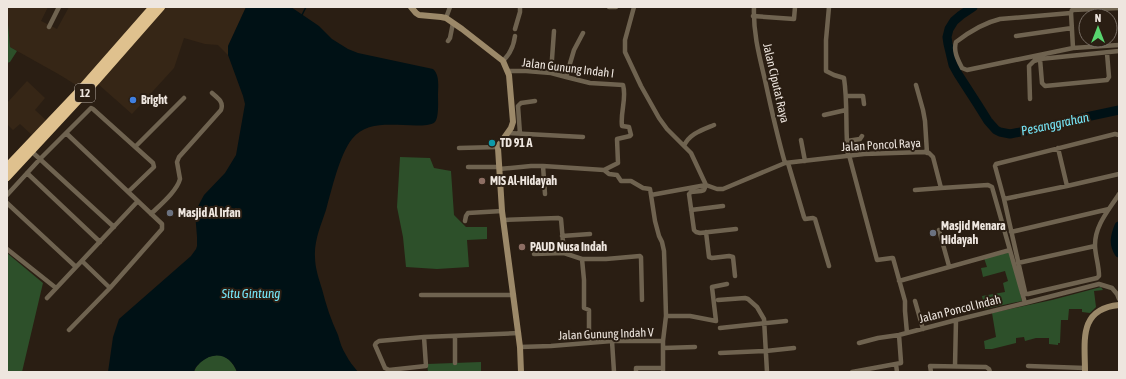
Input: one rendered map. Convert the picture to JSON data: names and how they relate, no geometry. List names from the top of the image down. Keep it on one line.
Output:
{"streets":{"highway":["12"],"street":["Jalan Gunung Indah I","Jalan Ciputat Raya","Jalan Poncol Raya","Jalan Poncol Indah","Jalan Gunung Indah V"]},"crossings":[["Jalan Ciputat Raya","Jalan Poncol Raya"]],"water":["Pesanggrahan","Situ Gintung"],"places":["Bright","TD 91 A","MIS Al-Hidayah","Masjid Al Irfan","Masjid Menara Hidayah","PAUD Nusa Indah"],"north":"top"}
